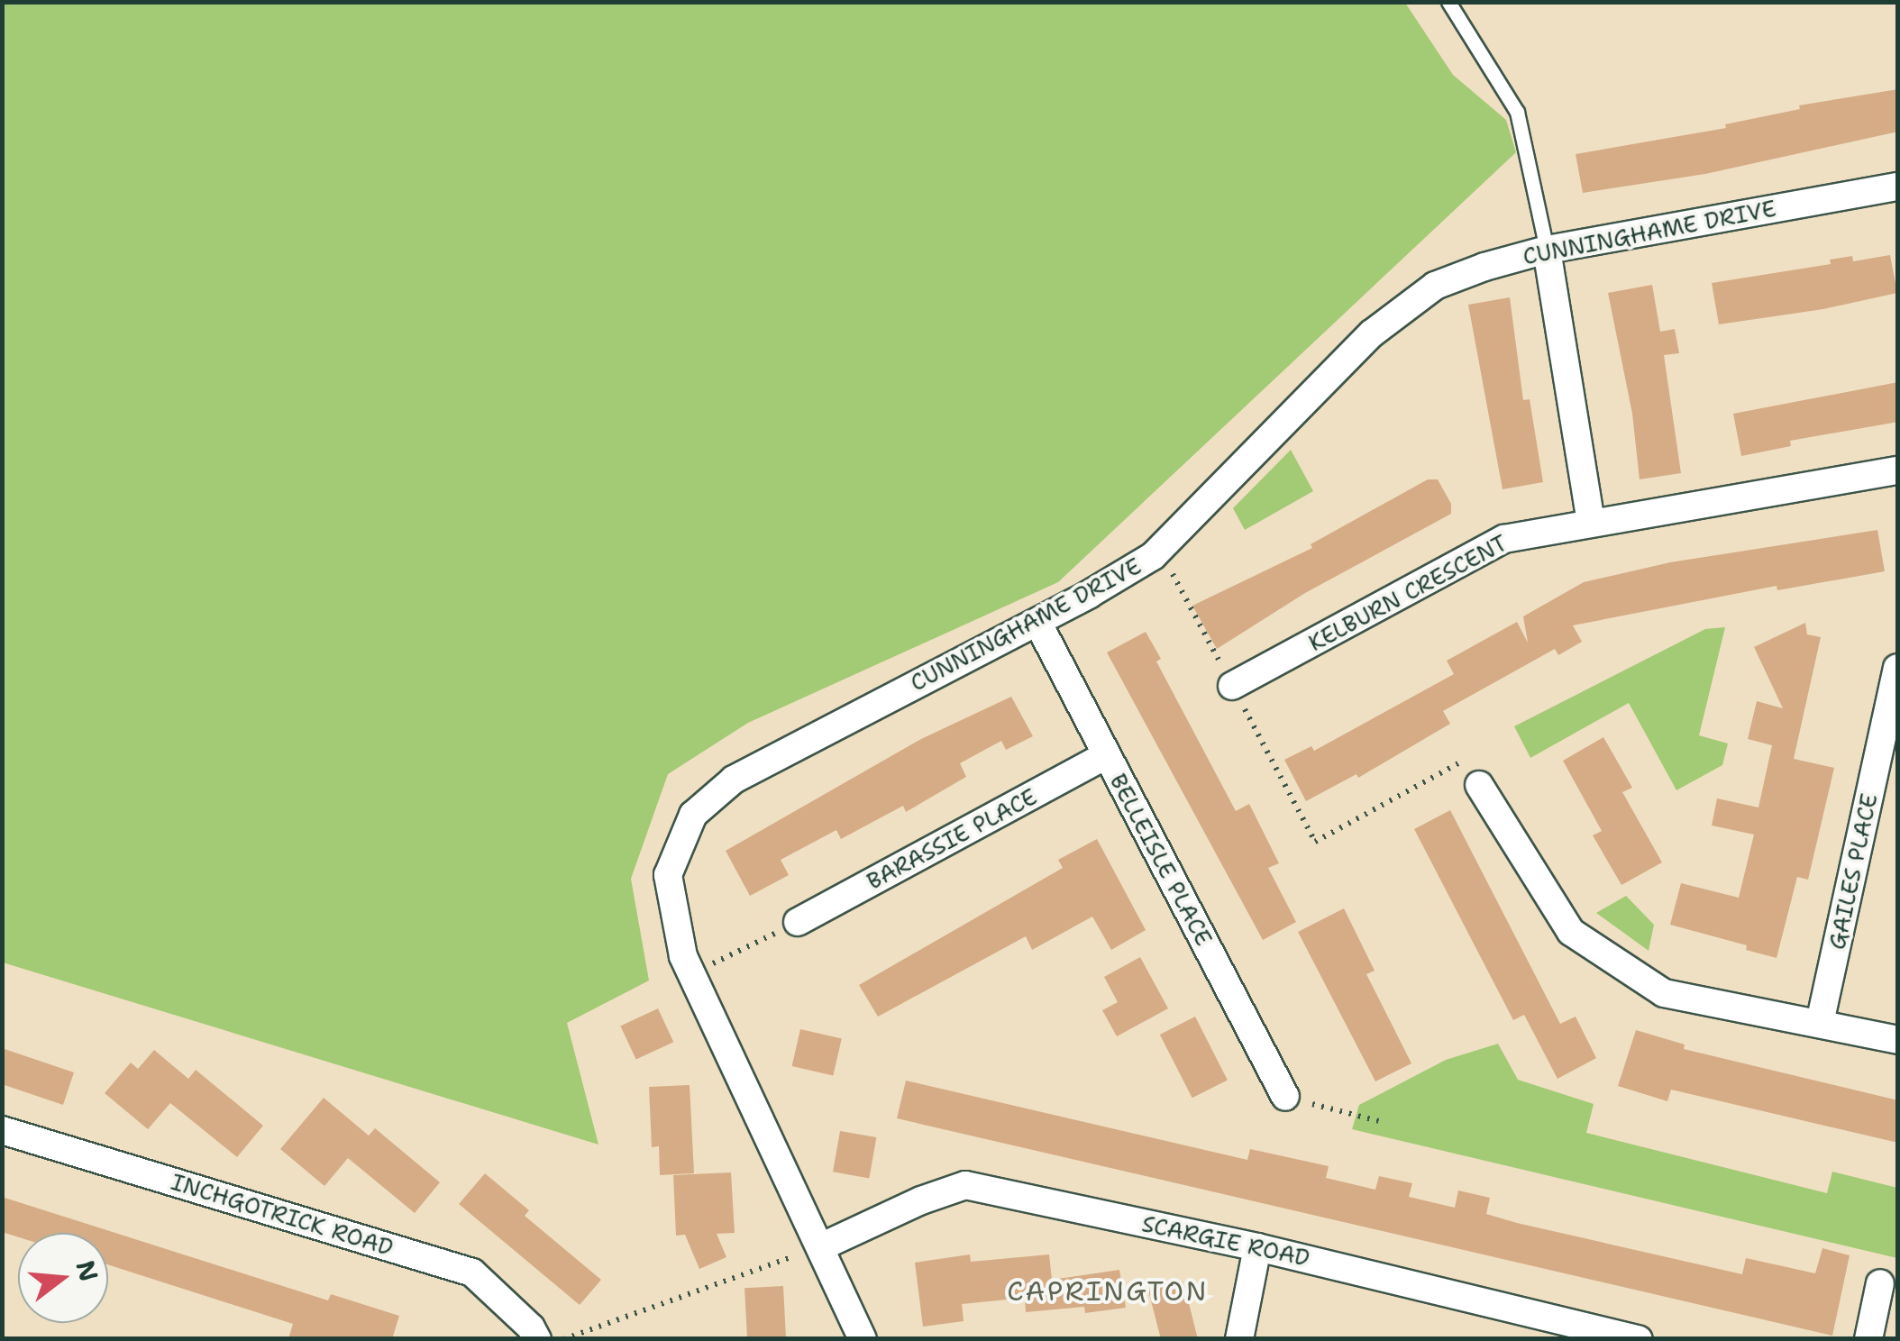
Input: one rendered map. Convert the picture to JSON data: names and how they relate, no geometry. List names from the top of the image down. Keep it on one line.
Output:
{"streets":{"street":["CUNNINGHAME DRIVE","KELBURN CRESCENT","BARASSIE PLACE","BELLEISLE PLACE","GAILES PLACE","INCHGOTRICK ROAD","SCARGIE ROAD"]},"crossings":[["CUNNINGHAME DRIVE","BELLEISLE PLACE"],["CUNNINGHAME DRIVE","SCARGIE ROAD"],["BARASSIE PLACE","BELLEISLE PLACE"]],"districts":["CAPRINGTON"],"north":"right"}
